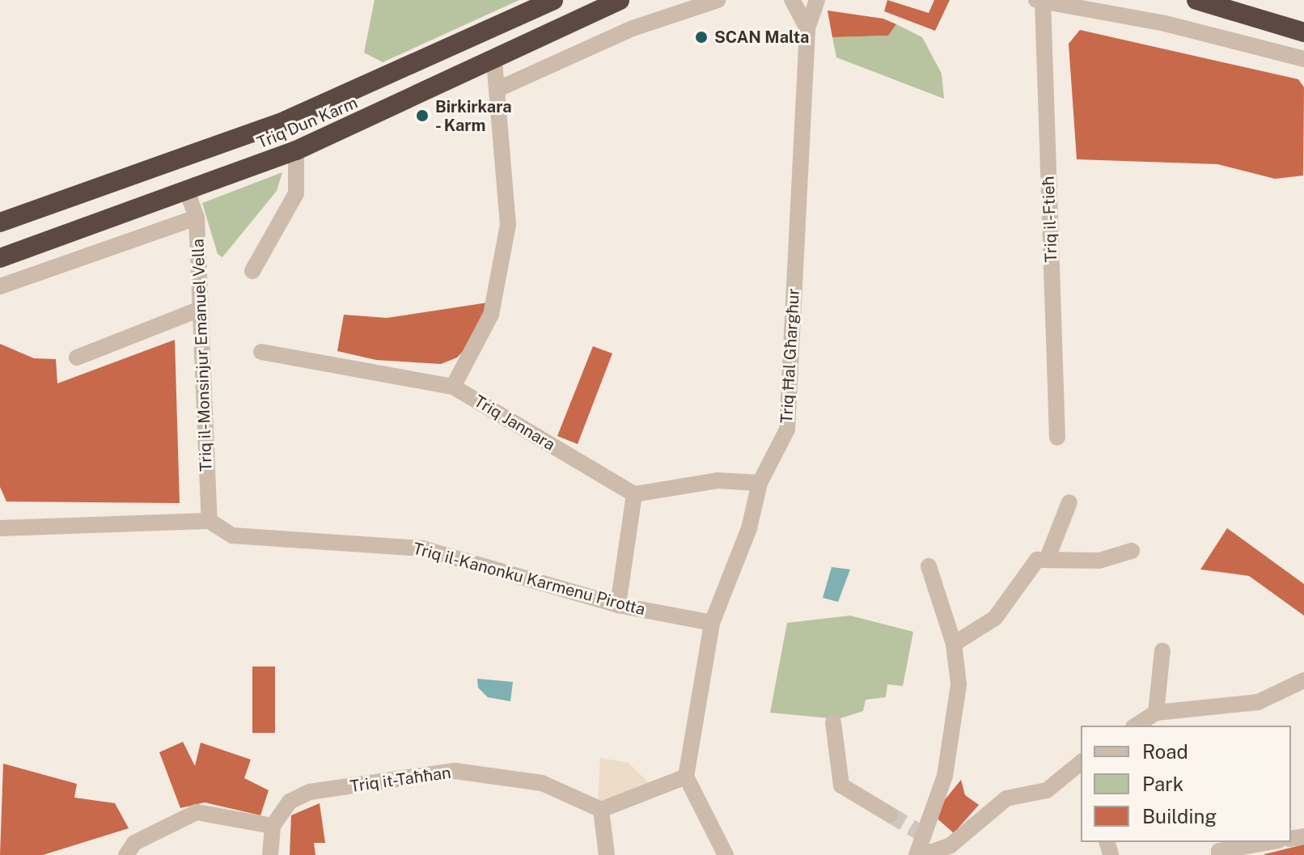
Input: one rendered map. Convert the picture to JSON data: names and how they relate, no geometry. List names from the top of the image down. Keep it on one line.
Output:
{"streets":{"highway":["Triq Dun Karm"],"street":["Triq il-Ftieħ","Triq il-Monsinjur Emanuel Vella","Triq Ħal Għargħur","Triq Jannara","Triq il-Kanonku Karmenu Pirotta","Triq it-Taħħan"]},"crossings":[["Triq Dun Karm","Triq il-Monsinjur Emanuel Vella"],["Triq il-Monsinjur Emanuel Vella","Triq il-Kanonku Karmenu Pirotta"],["Triq Ħal Għargħur","Triq il-Kanonku Karmenu Pirotta"]],"places":["SCAN Malta","Birkirkara - Karm"],"legend":["Road","Park","Building"]}
